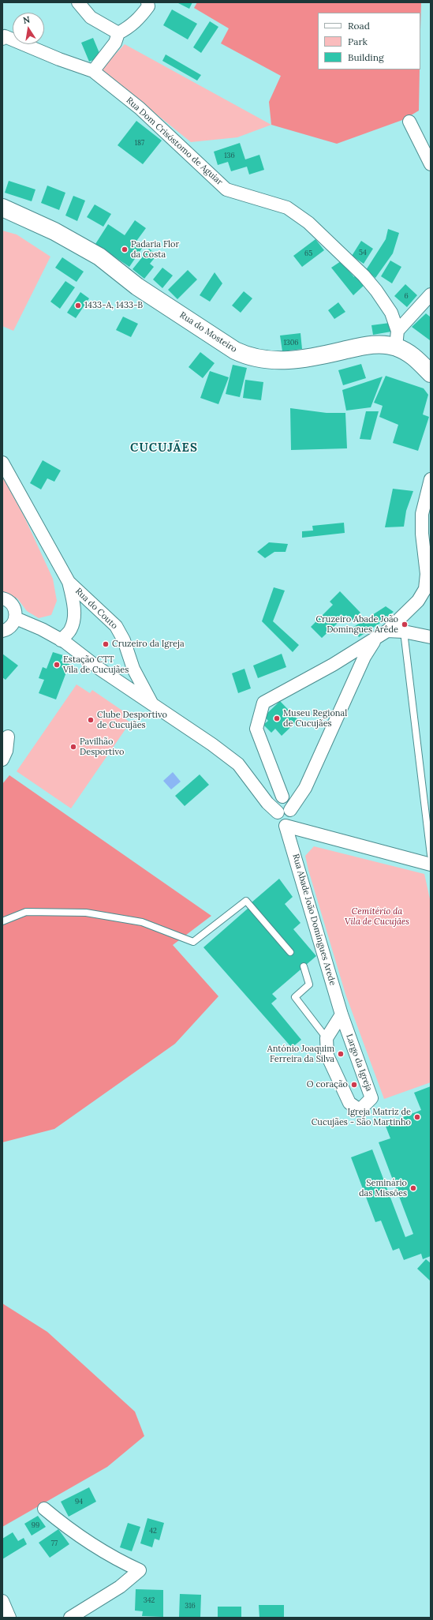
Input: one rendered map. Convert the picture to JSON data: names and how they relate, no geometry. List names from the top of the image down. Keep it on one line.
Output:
{"streets":{"main road":["Rua do Mosteiro"],"street":["Rua Dom Crisóstomo de Aguiar","Rua do Couto","Rua Abade João Domingues Arede","Largo da Igreja"]},"crossings":[["Rua Dom Crisóstomo de Aguiar","Rua do Mosteiro"],["Rua Abade João Domingues Arede","Largo da Igreja"]],"districts":["CUCUJÃES"],"parks":["Cemitério da Vila de Cucujães"],"places":["Padaria Flor da Costa","1433-A, 1433-B","Cruzeiro Abade João Domingues Arêde","Cruzeiro da Igreja","Estação CTT Vila de Cucujães","Museu Regional de Cucujães","Clube Desportivo de Cucujães","Pavilhão Desportivo","António Joaquim Ferreira da Silva","O coração","Igreja Matriz de Cucujães - São Martinho","Seminário das Missões"],"house_numbers":["187","136","54","65","6","1306","94","99","42","77","342","316"],"legend":["Road","Park","Building"],"north":"top"}
